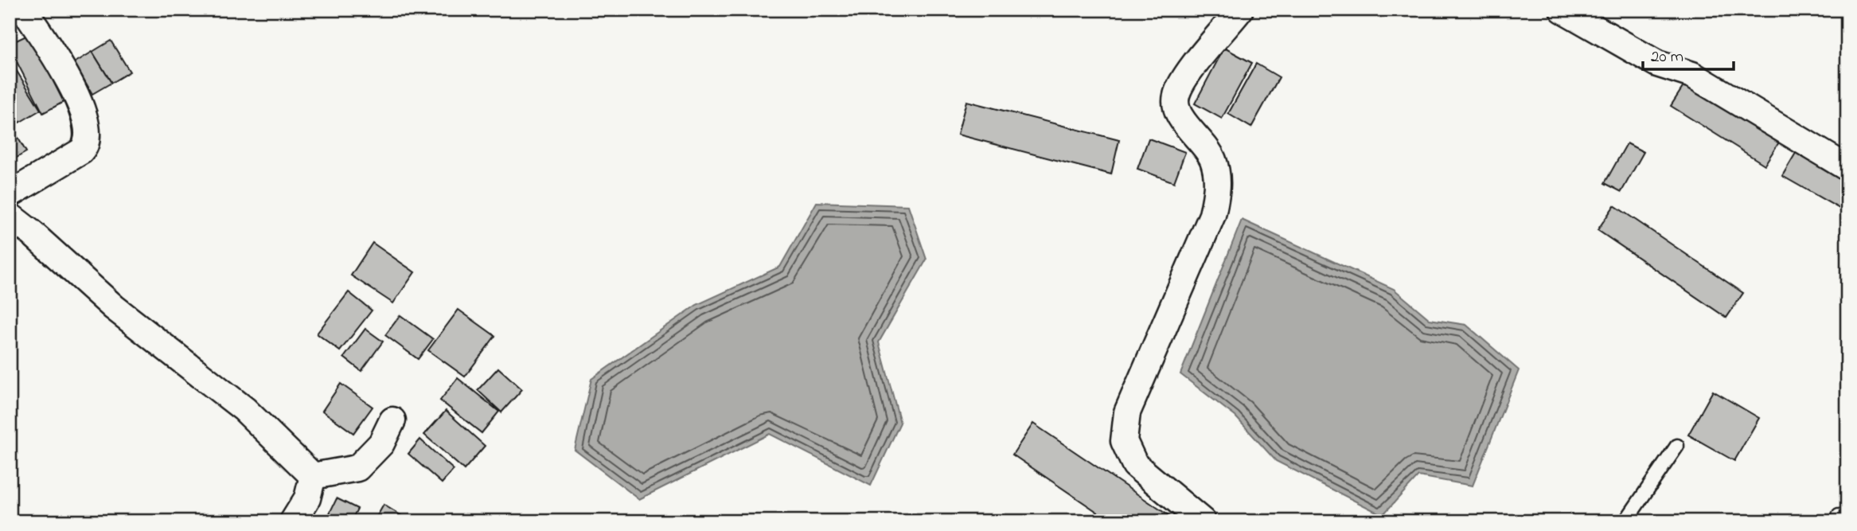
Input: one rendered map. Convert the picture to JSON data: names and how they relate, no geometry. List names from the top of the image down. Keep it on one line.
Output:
{"scale_bar":"20 m"}
